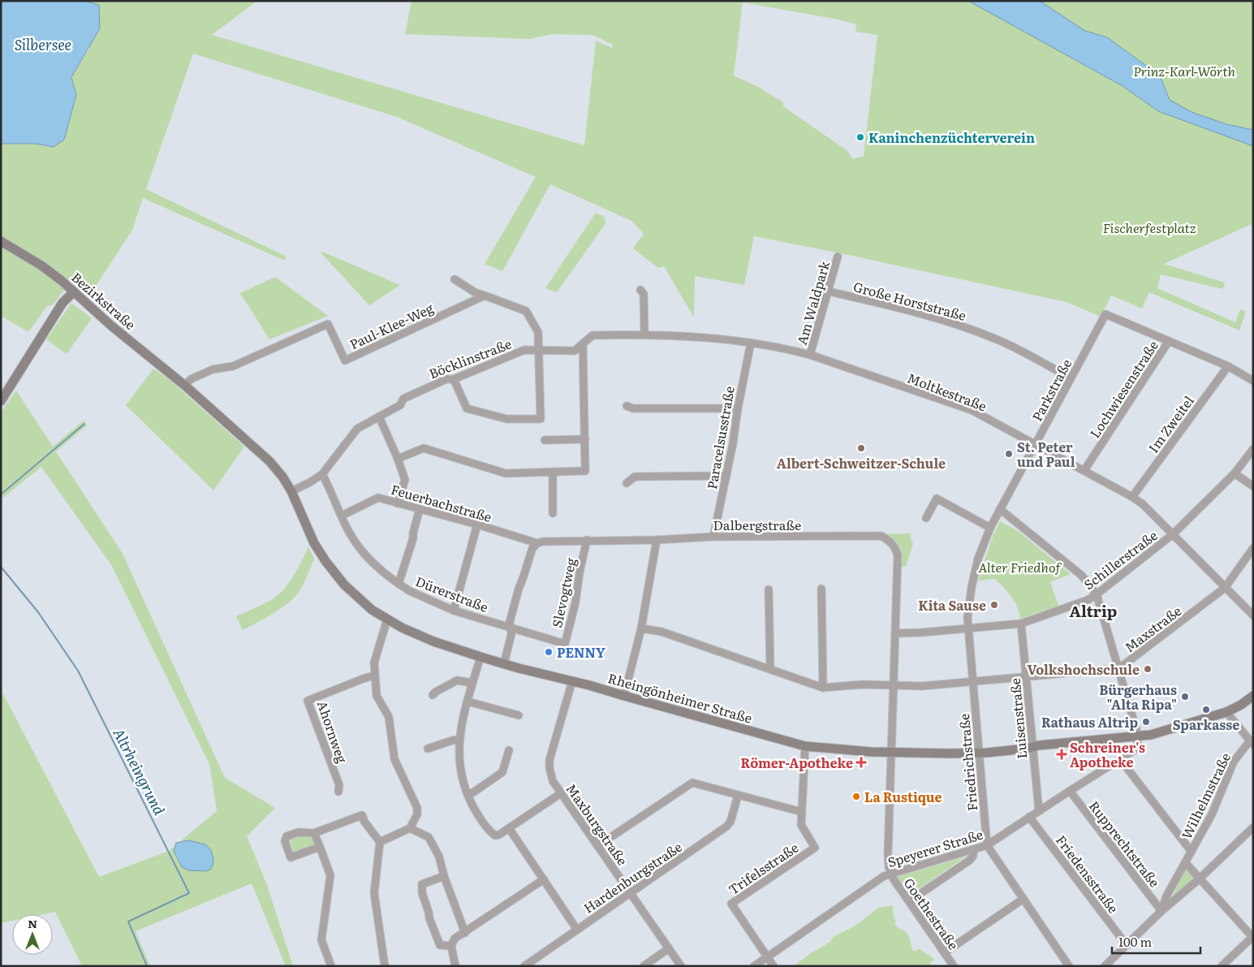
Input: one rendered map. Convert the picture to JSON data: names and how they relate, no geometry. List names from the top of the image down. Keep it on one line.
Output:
{"streets":{"street":["Bezirkstraße","Große Horststraße","Am Waldpark","Paul-Klee-Weg","Böcklinstraße","Lochwiesenstraße","Parkstraße","Moltkestraße","Im Zweitel","Paracelsusstraße","Feuerbachstraße","Dalbergstraße","Schillerstraße","Slevogtweg","Dürerstraße","Maxstraße","Rheingönheimer Straße","Luisenstraße","Ahornweg","Friedrichstraße","Wilhelmstraße","Maxburgstraße","Rupprechtstraße","Speyerer Straße","Trifelsstraße","Friedensstraße","Hardenburgstraße","Goethestraße"]},"crossings":[["Bezirkstraße","Paul-Klee-Weg"],["Bezirkstraße","Böcklinstraße"],["Bezirkstraße","Rheingönheimer Straße"],["Große Horststraße","Am Waldpark"],["Große Horststraße","Parkstraße"],["Am Waldpark","Moltkestraße"],["Böcklinstraße","Moltkestraße"],["Böcklinstraße","Dürerstraße"],["Böcklinstraße","Rheingönheimer Straße"],["Lochwiesenstraße","Parkstraße"],["Lochwiesenstraße","Moltkestraße"],["Parkstraße","Moltkestraße"],["Parkstraße","Im Zweitel"],["Parkstraße","Schillerstraße"],["Parkstraße","Friedrichstraße"],["Moltkestraße","Im Zweitel"],["Moltkestraße","Paracelsusstraße"],["Moltkestraße","Schillerstraße"],["Moltkestraße","Maxstraße"],["Paracelsusstraße","Dalbergstraße"],["Feuerbachstraße","Dalbergstraße"],["Feuerbachstraße","Dürerstraße"],["Dalbergstraße","Schillerstraße"],["Dalbergstraße","Slevogtweg"],["Dalbergstraße","Maxstraße"],["Dalbergstraße","Rheingönheimer Straße"],["Dalbergstraße","Goethestraße"],["Schillerstraße","Luisenstraße"],["Schillerstraße","Friedrichstraße"],["Slevogtweg","Dürerstraße"],["Maxstraße","Luisenstraße"],["Maxstraße","Friedrichstraße"],["Rheingönheimer Straße","Luisenstraße"],["Rheingönheimer Straße","Friedrichstraße"],["Rheingönheimer Straße","Maxburgstraße"],["Rheingönheimer Straße","Speyerer Straße"],["Rheingönheimer Straße","Trifelsstraße"],["Rheingönheimer Straße","Goethestraße"],["Luisenstraße","Speyerer Straße"],["Friedrichstraße","Speyerer Straße"],["Wilhelmstraße","Rupprechtstraße"],["Wilhelmstraße","Friedensstraße"],["Maxburgstraße","Hardenburgstraße"],["Rupprechtstraße","Speyerer Straße"],["Speyerer Straße","Trifelsstraße"],["Speyerer Straße","Friedensstraße"],["Speyerer Straße","Goethestraße"]],"districts":["Altrip"],"water":["Silbersee","Altrheingrund"],"parks":["Prinz-Karl-Wörth","Fischerfestplatz","Alter Friedhof"],"places":{"other":["Kaninchenzüchterverein","Albert-Schweitzer-Schule","St. Peter und Paul","Kita Sause","PENNY","Volkshochschule","Bürgerhaus \"Alta Ripa\"","Sparkasse","Rathaus Altrip","La Rustique"],"health":["Schreiner's Apotheke","Römer-Apotheke"]},"scale_bar":"100 m","north":"top"}
